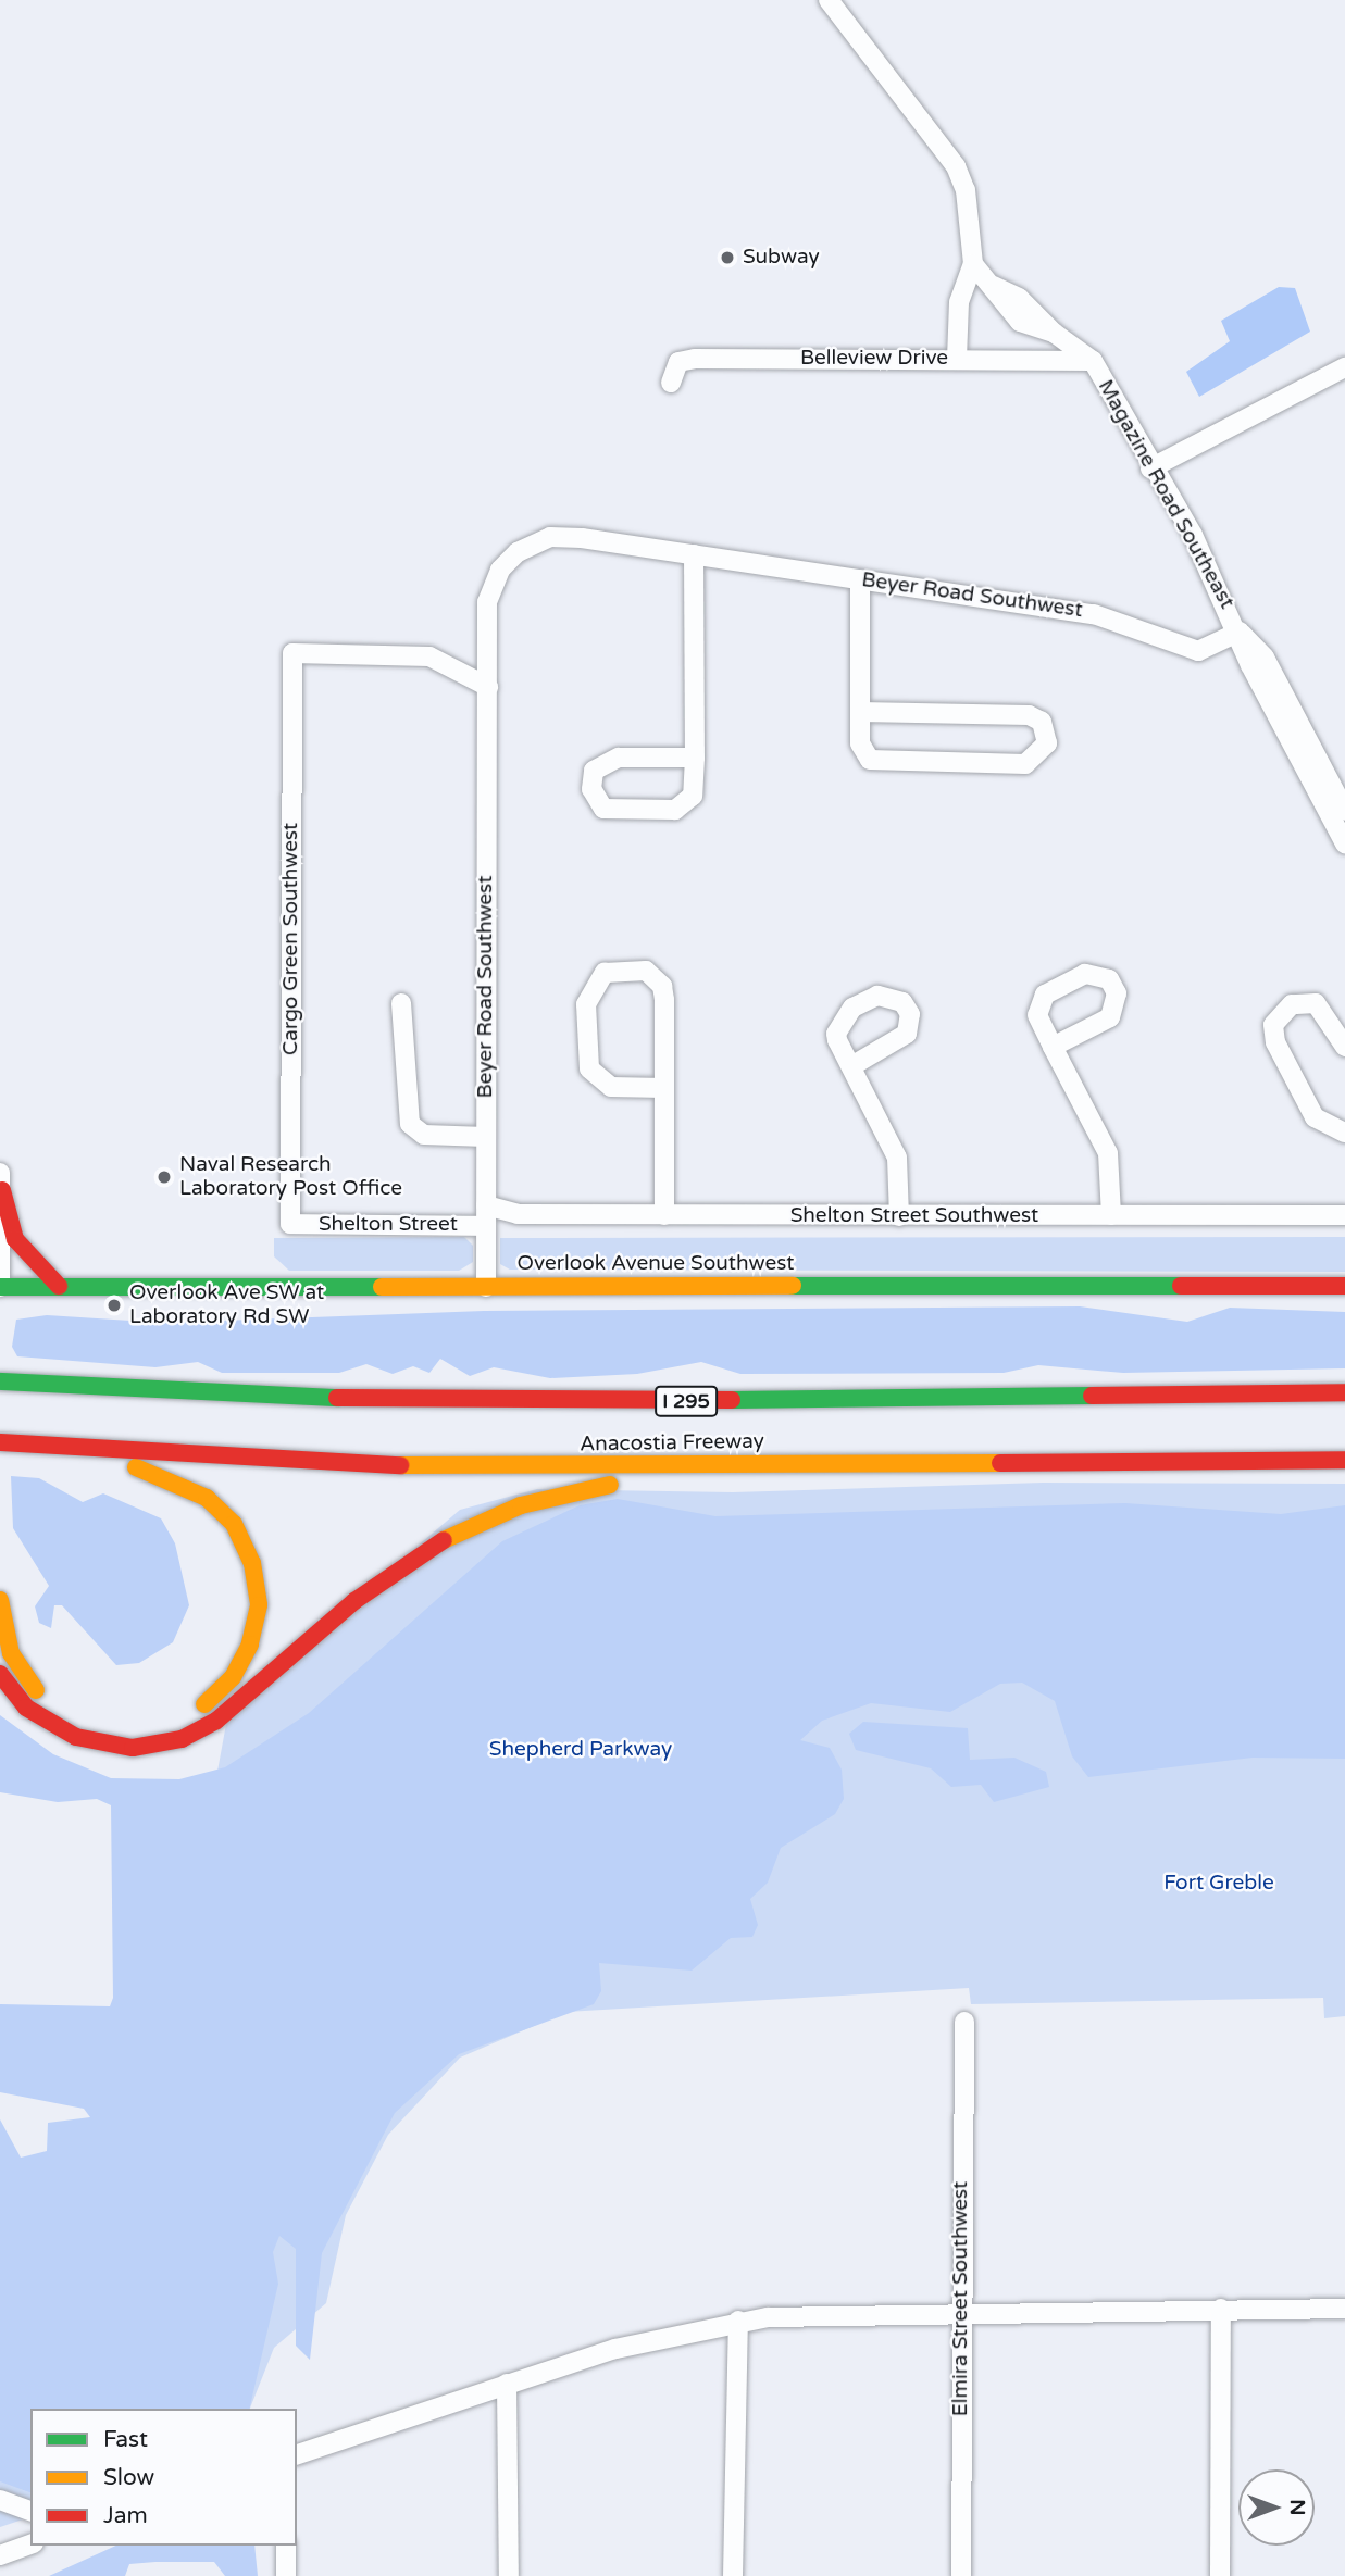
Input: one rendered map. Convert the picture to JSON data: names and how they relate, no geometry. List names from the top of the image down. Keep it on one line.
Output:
{"streets":{"main road":["Overlook Avenue Southwest","I 295","Anacostia Freeway"],"street":["Belleview Drive","Magazine Road Southeast","Beyer Road Southwest","Cargo Green Southwest","Shelton Street Southwest","Shelton Street","Elmira Street Southwest"]},"crossings":[["Belleview Drive","Magazine Road Southeast"],["Magazine Road Southeast","Beyer Road Southwest"],["Beyer Road Southwest","Cargo Green Southwest"],["Beyer Road Southwest","Shelton Street Southwest"],["Beyer Road Southwest","Shelton Street"],["Beyer Road Southwest","Overlook Avenue Southwest"],["Cargo Green Southwest","Shelton Street"]],"parks":["Shepherd Parkway","Fort Greble"],"places":["Subway","Naval Research Laboratory Post Office","Overlook Ave SW at Laboratory Rd SW"],"legend":["Fast","Slow","Jam"],"north":"right"}
